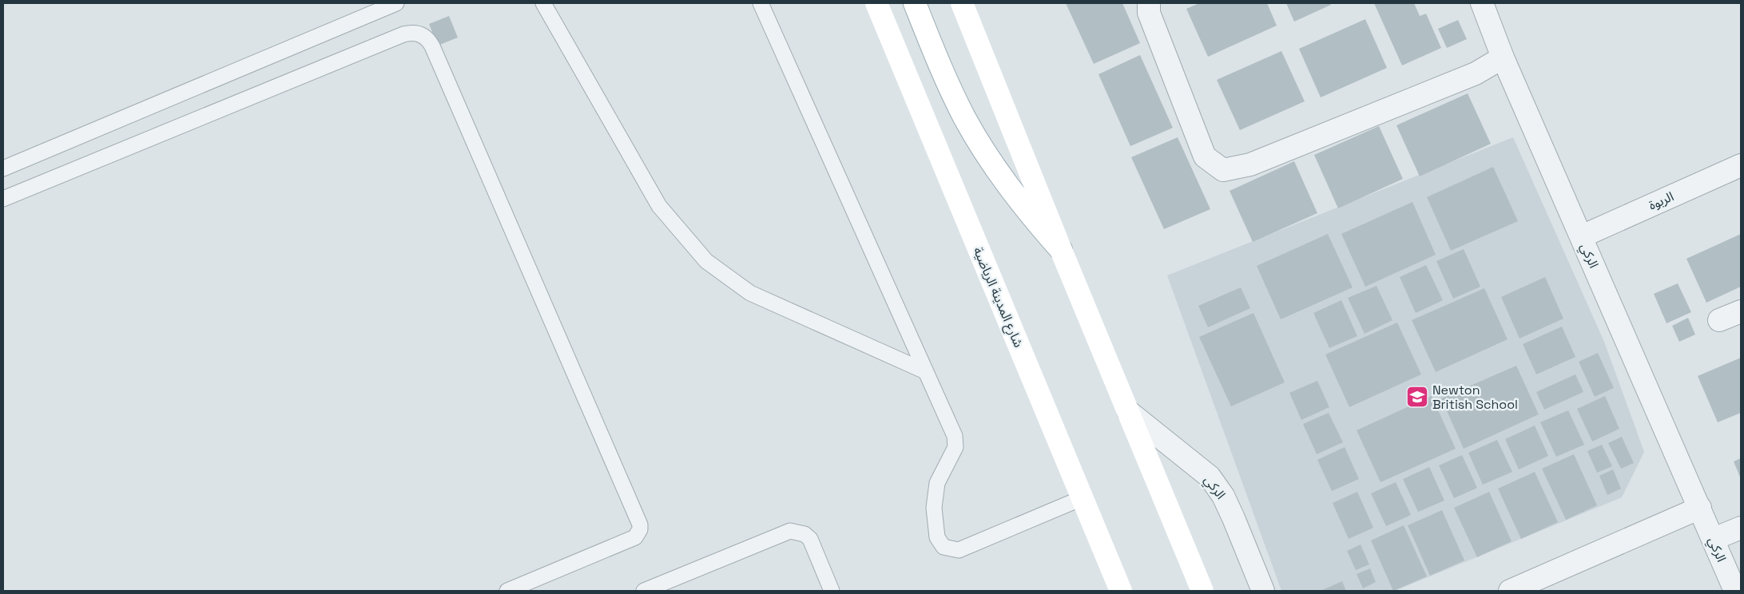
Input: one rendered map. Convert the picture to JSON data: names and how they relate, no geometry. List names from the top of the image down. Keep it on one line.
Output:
{"streets":{"main road":["شارع المدينة الرياضية"],"street":["الربوة","الركي"]},"crossings":[["الربوة","الركي"]],"places":{"school or university":["Newton British School"]}}
